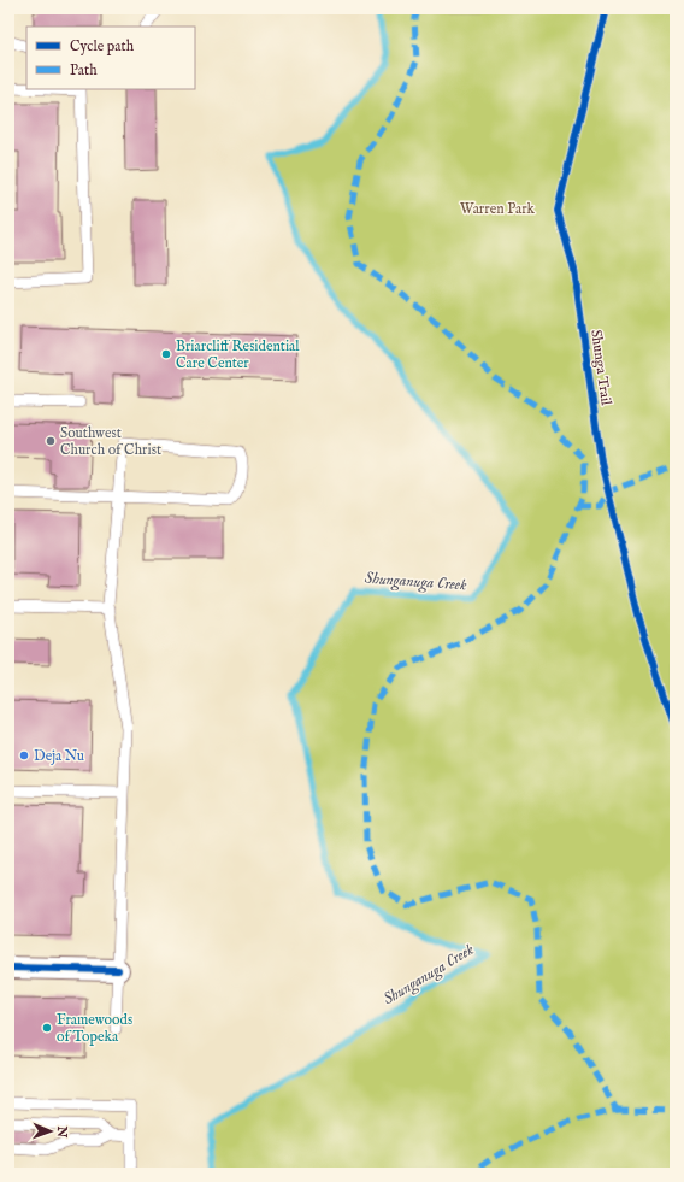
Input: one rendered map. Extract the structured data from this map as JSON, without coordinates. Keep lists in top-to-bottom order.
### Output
{
  "streets": {
    "cycle path": ["Shunga Trail"]
  },
  "water": ["Shunganuga Creek"],
  "parks": ["Warren Park"],
  "places": [
    "Briarcliff Residential Care Center",
    "Southwest Church of Christ",
    "Deja Nu",
    "Framewoods of Topeka"
  ],
  "legend": ["Cycle path", "Path"],
  "north": "right"
}
